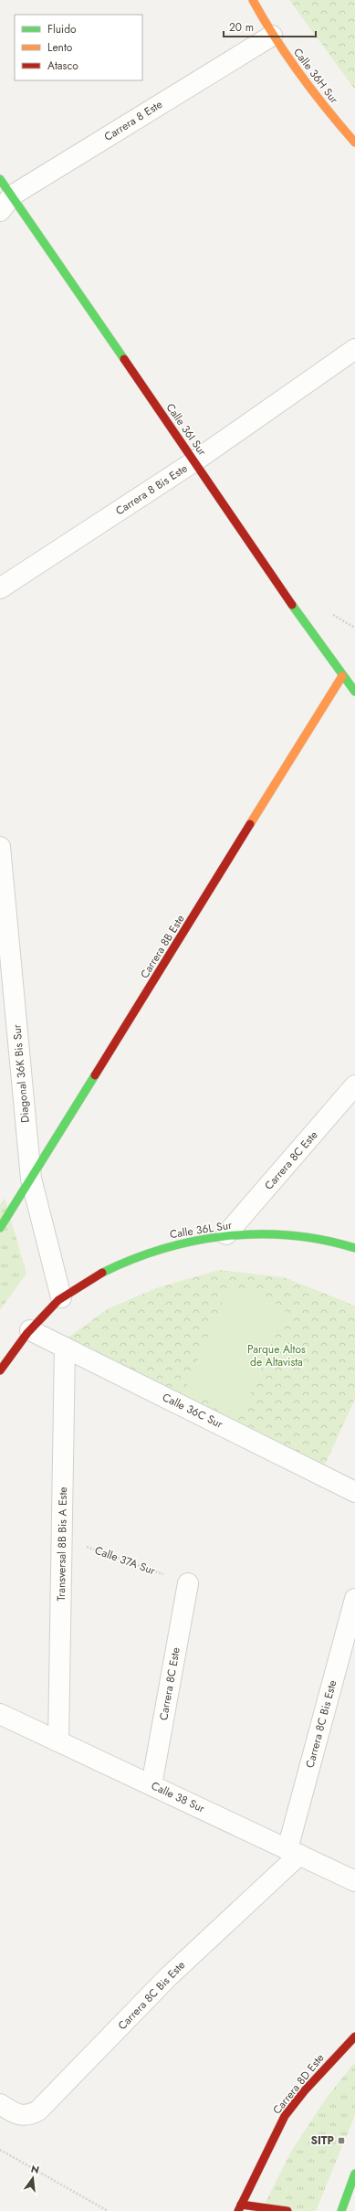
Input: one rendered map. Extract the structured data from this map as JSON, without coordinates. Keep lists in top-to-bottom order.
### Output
{
  "streets": {
    "street": [
      "Calle 36H Sur",
      "Carrera 8 Este",
      "Calle 36I Sur",
      "Carrera 8 Bis Este",
      "Carrera 8B Este",
      "Diagonal 36K Bis Sur",
      "Carrera 8C Este",
      "Calle 36L Sur",
      "Calle 36C Sur",
      "Transversal 8B Bis A Este",
      "Carrera 8C Bis Este",
      "Calle 38 Sur",
      "Carrera 8D Este"
    ],
    "path": ["Calle 37A Sur"]
  },
  "crossings": [
    ["Calle 36H Sur", "Carrera 8 Este"],
    ["Carrera 8 Este", "Calle 36I Sur"],
    ["Calle 36I Sur", "Carrera 8 Bis Este"],
    ["Calle 36I Sur", "Carrera 8B Este"],
    ["Carrera 8B Este", "Diagonal 36K Bis Sur"],
    ["Diagonal 36K Bis Sur", "Calle 36L Sur"],
    ["Carrera 8C Este", "Calle 36L Sur"],
    ["Carrera 8C Este", "Calle 37A Sur"],
    ["Carrera 8C Este", "Calle 38 Sur"],
    ["Calle 36L Sur", "Calle 36C Sur"],
    ["Calle 36C Sur", "Transversal 8B Bis A Este"],
    ["Transversal 8B Bis A Este", "Calle 37A Sur"],
    ["Transversal 8B Bis A Este", "Calle 38 Sur"],
    ["Carrera 8C Bis Este", "Calle 38 Sur"]
  ],
  "parks": ["Parque Altos de Altavista"],
  "places": {
    "transit": ["SITP"]
  },
  "legend": ["Fluido", "Lento", "Atasco"],
  "scale_bar": "20 m",
  "north": "top"
}
